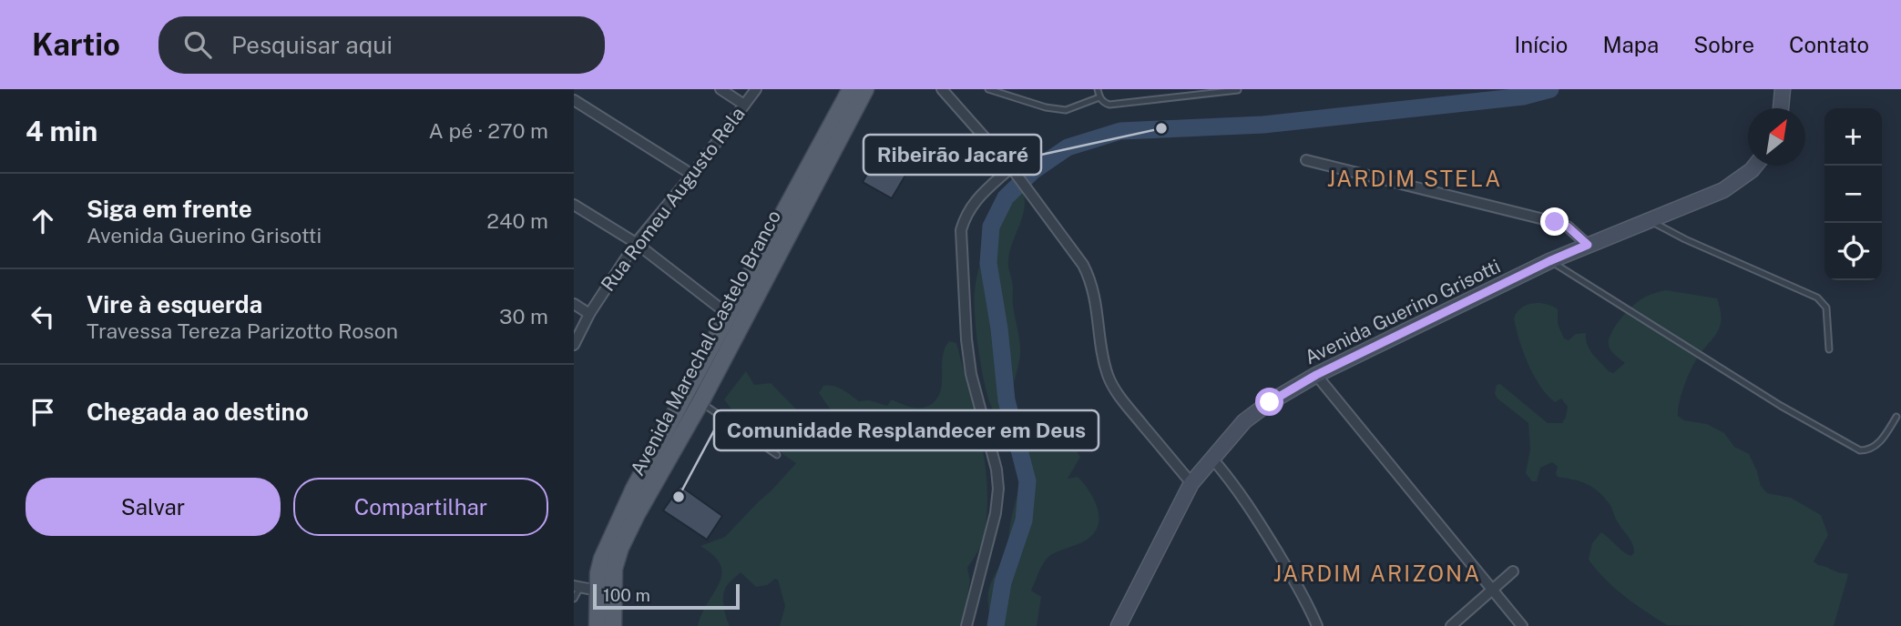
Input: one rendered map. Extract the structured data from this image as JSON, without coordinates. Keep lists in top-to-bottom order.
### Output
{
  "streets": {
    "main road": ["Avenida Guerino Grisotti", "Avenida Marechal Castelo Branco"],
    "street": ["Rua Romeu Augusto Rela"]
  },
  "districts": ["JARDIM STELA", "JARDIM ARIZONA"],
  "places": ["Ribeirão Jacaré", "Comunidade Resplandecer em Deus"],
  "scale_bar": "100 m",
  "north": "top right",
  "page": {
    "header": "Kartio",
    "search": "Pesquisar aqui",
    "nav": [
      "Início",
      "Mapa",
      "Sobre",
      "Contato"
    ],
    "heading": ["4 min", "A pé · 270 m"],
    "map_buttons": ["+", "−"],
    "list": [
      ["Siga em frente", "Avenida Guerino Grisotti", "240 m"],
      ["Vire à esquerda", "Travessa Tereza Parizotto Roson", "30 m"],
      "Chegada ao destino"
    ],
    "buttons": ["Salvar", "Compartilhar"],
    "scale": "100 m"
  }
}
